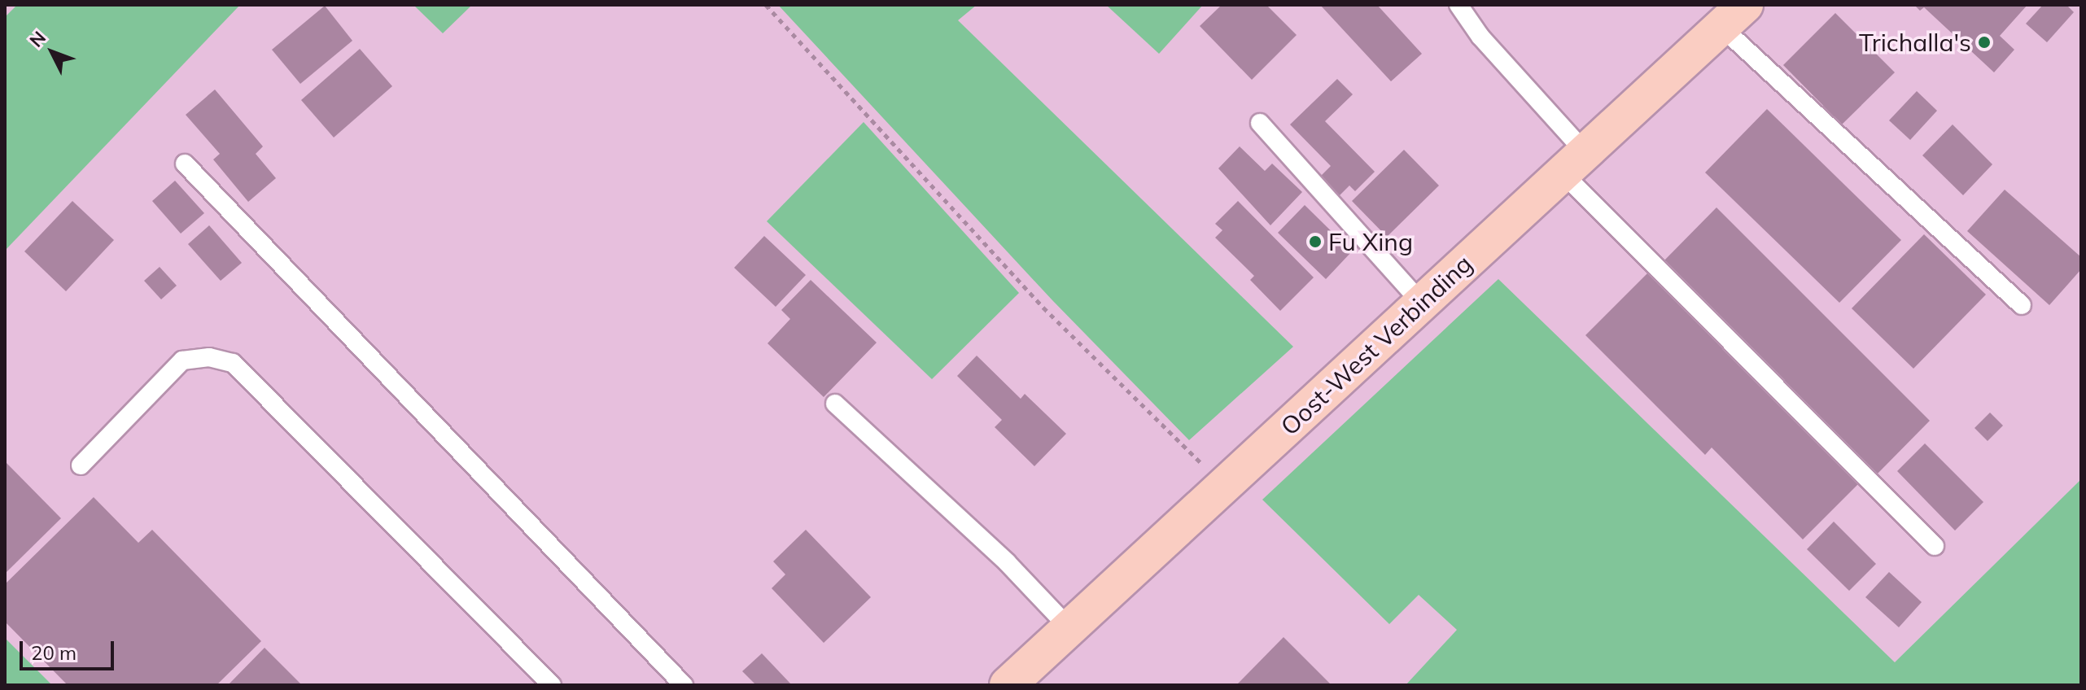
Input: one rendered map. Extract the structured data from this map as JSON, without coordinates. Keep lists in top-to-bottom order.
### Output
{
  "streets": {
    "main road": ["Oost-West Verbinding"]
  },
  "places": ["Trichalla's", "Fu Xing"],
  "scale_bar": "20 m",
  "north": "top left"
}
